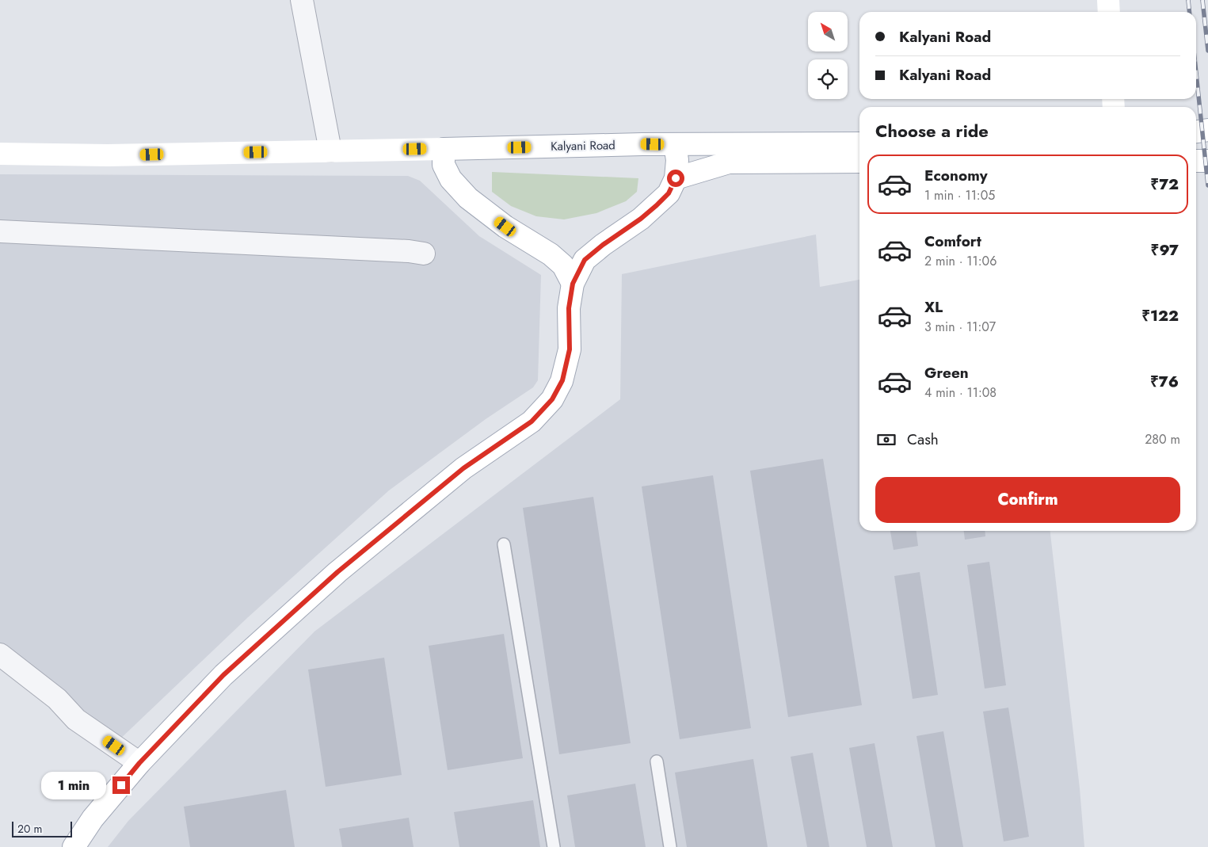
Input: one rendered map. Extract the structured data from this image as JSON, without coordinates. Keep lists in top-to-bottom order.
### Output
{
  "streets": {
    "main road": ["Kalyani Road"]
  },
  "scale_bar": "20 m",
  "north": "top left",
  "page": {
    "banner": ["Kalyani Road", "Kalyani Road"],
    "heading": "Choose a ride",
    "list": [
      {
        "name": "Economy",
        "note": "1 min · 11:05",
        "value": "₹72"
      },
      {
        "name": "Comfort",
        "note": "2 min · 11:06",
        "value": "₹97"
      },
      {
        "name": "XL",
        "note": "3 min · 11:07",
        "value": "₹122"
      },
      {
        "name": "Green",
        "note": "4 min · 11:08",
        "value": "₹76"
      }
    ],
    "pay": ["Cash", "280 m"],
    "buttons": "Confirm",
    "bubble": "1 min",
    "scale": "20 m"
  }
}
